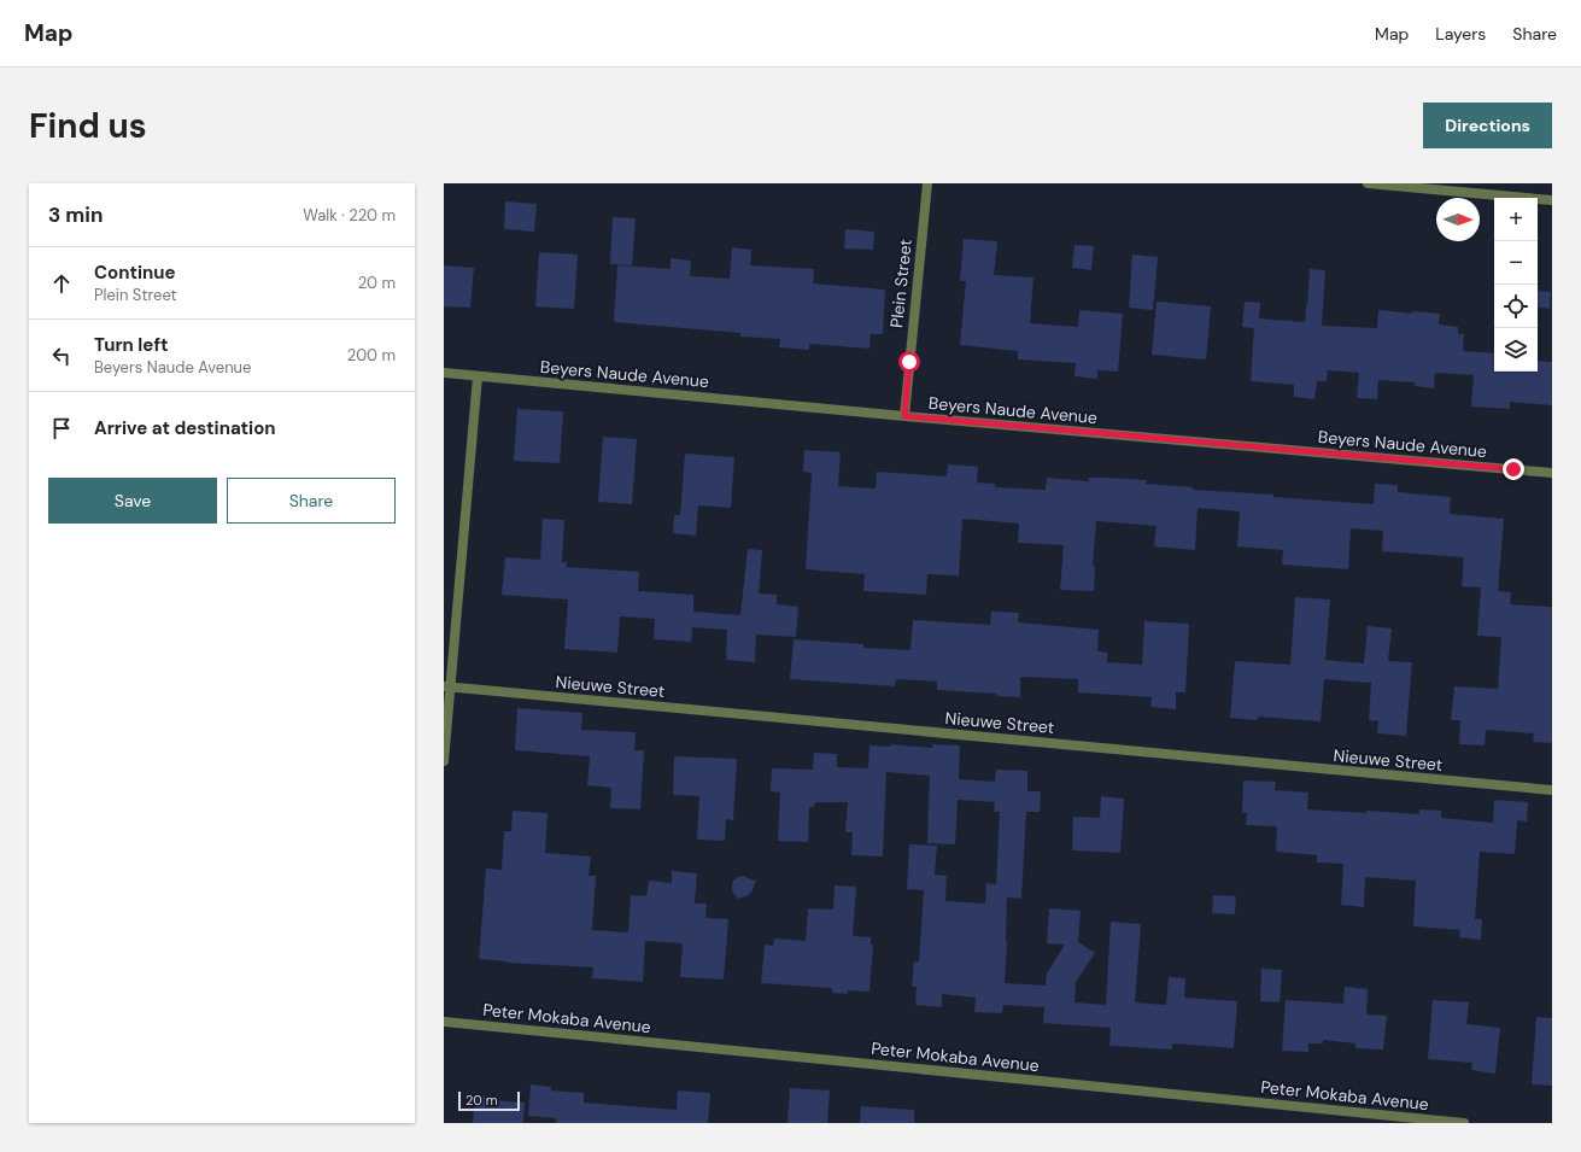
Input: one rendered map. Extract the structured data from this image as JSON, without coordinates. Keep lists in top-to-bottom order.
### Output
{
  "streets": {
    "street": [
      "Plein Street",
      "Beyers Naude Avenue",
      "Nieuwe Street",
      "Peter Mokaba Avenue"
    ]
  },
  "crossings": [
    ["Plein Street", "Beyers Naude Avenue"]
  ],
  "scale_bar": "20 m",
  "north": "right",
  "page": {
    "header": "Map",
    "nav": ["Map", "Layers", "Share"],
    "buttons": [
      "Directions",
      ["Save", "Share"]
    ],
    "title": "Find us",
    "heading": ["3 min", "Walk · 220 m"],
    "map_buttons": ["+", "−"],
    "list": [
      ["Continue", "Plein Street", "20 m"],
      ["Turn left", "Beyers Naude Avenue", "200 m"],
      "Arrive at destination"
    ],
    "scale": "20 m"
  }
}
